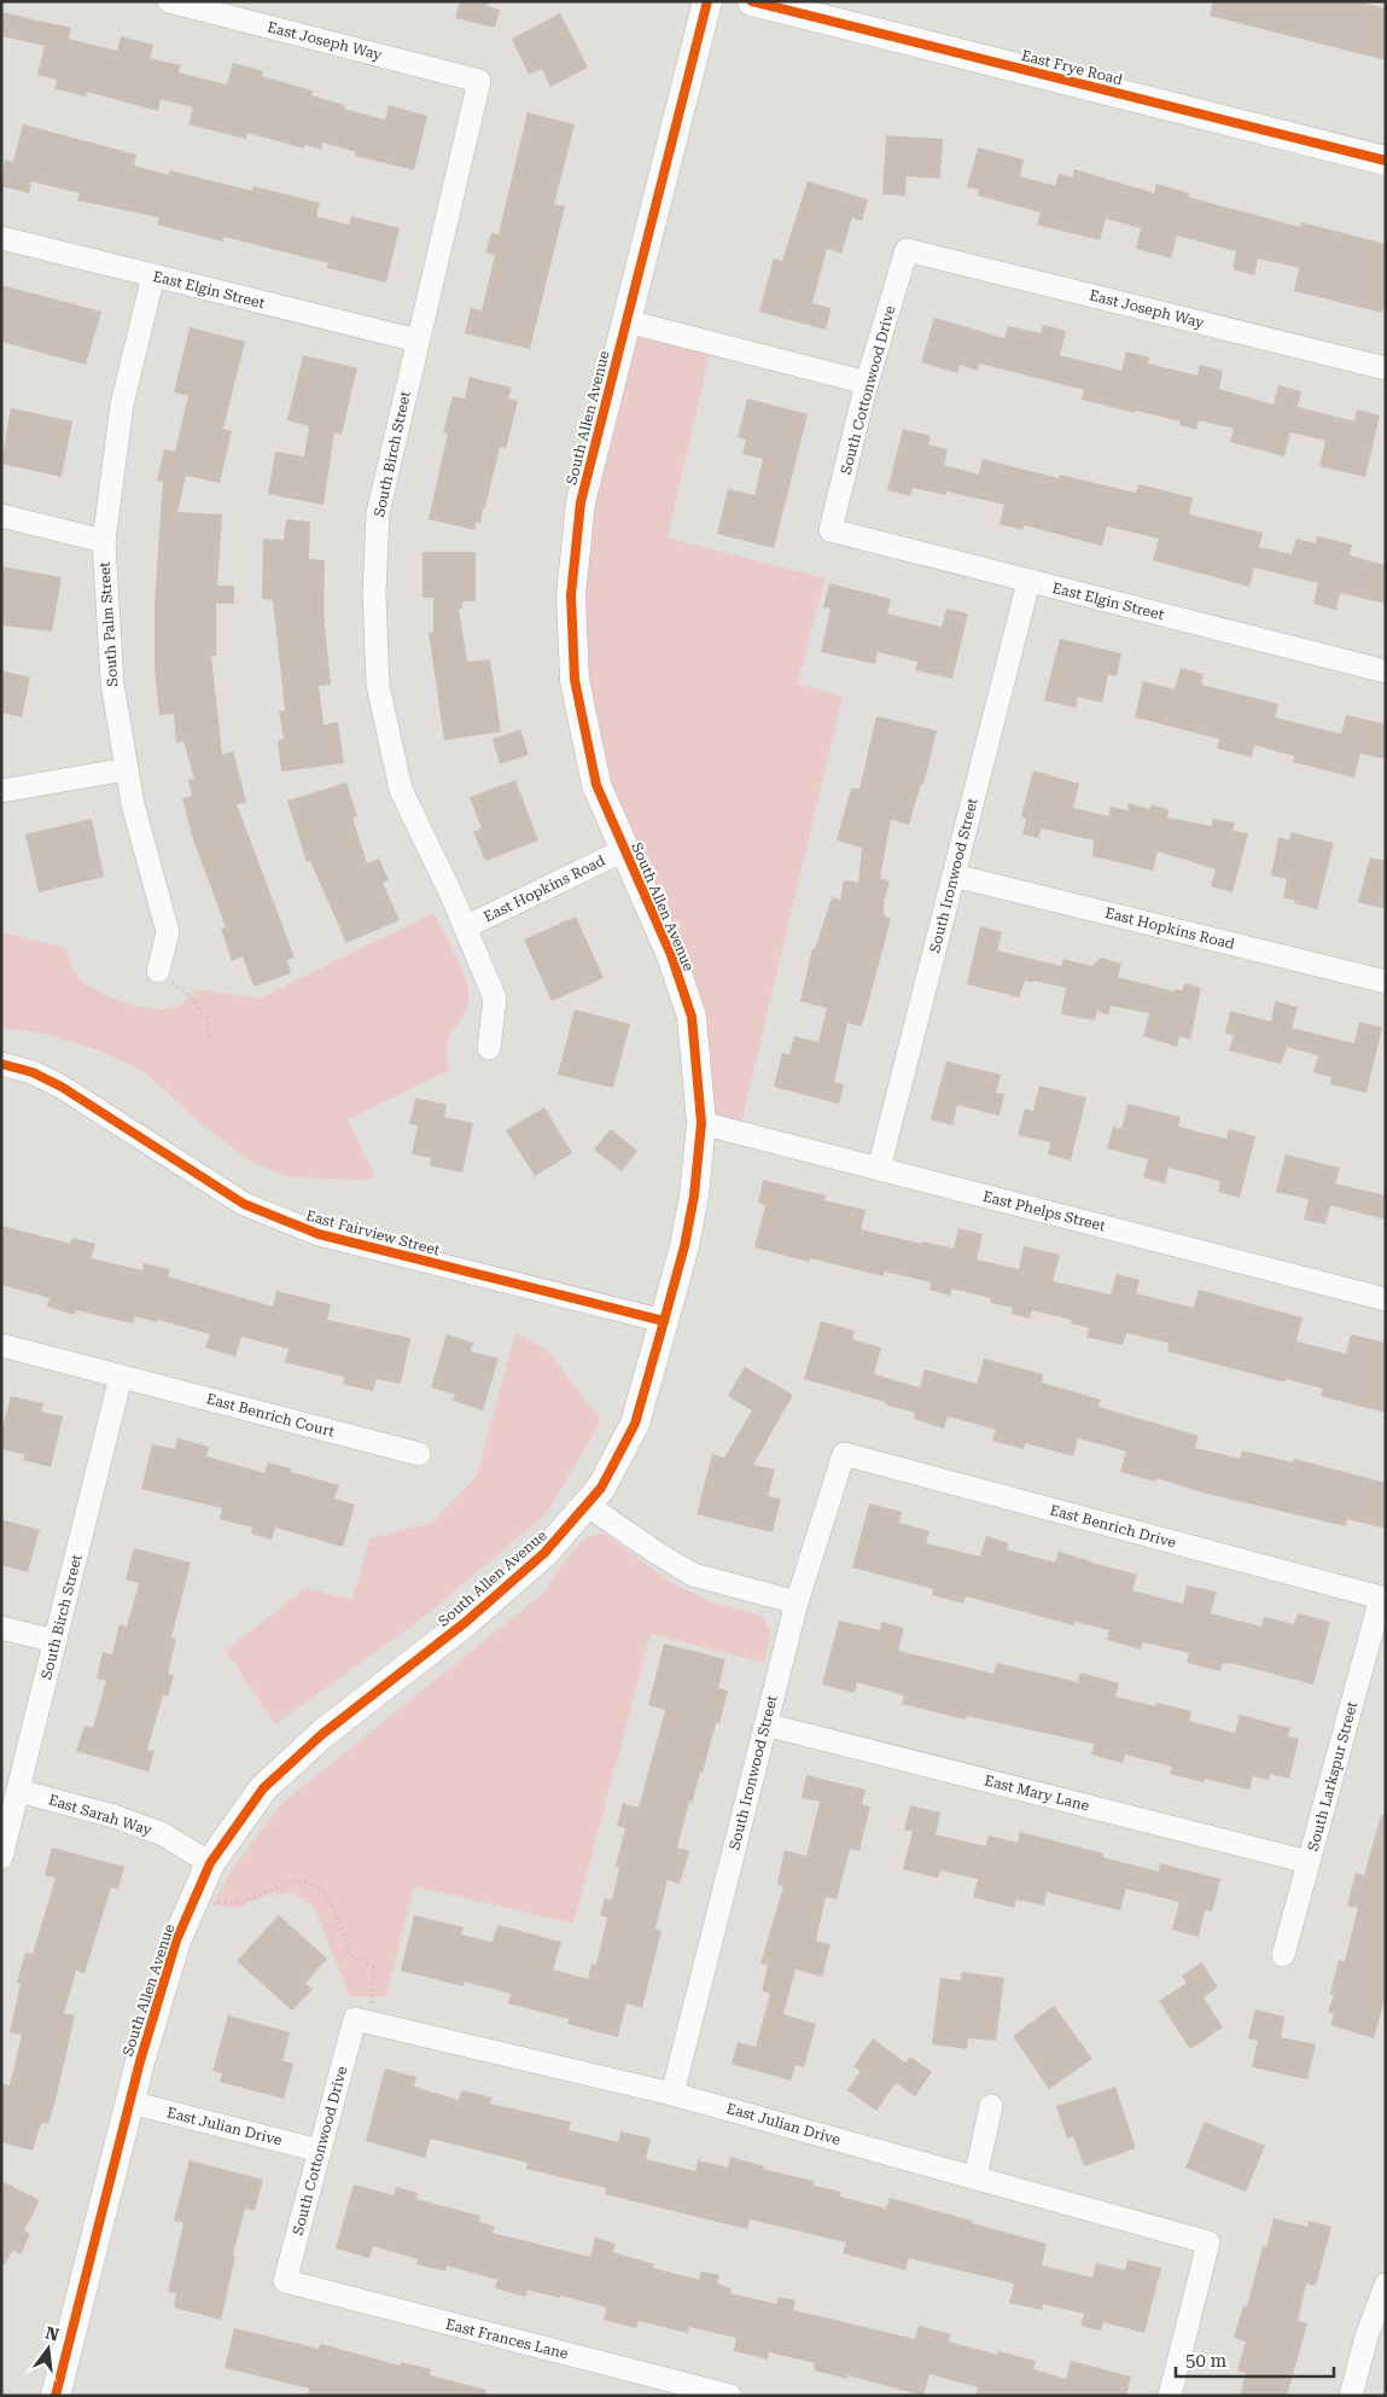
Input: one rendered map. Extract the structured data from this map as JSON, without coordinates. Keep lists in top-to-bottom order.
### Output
{
  "streets": {
    "street": [
      "East Joseph Way",
      "East Frye Road",
      "East Elgin Street",
      "South Cottonwood Drive",
      "South Allen Avenue",
      "South Birch Street",
      "South Palm Street",
      "South Ironwood Street",
      "East Hopkins Road",
      "East Phelps Street",
      "East Fairview Street",
      "East Benrich Court",
      "East Benrich Drive",
      "South Larkspur Street",
      "East Mary Lane",
      "East Sarah Way",
      "East Julian Drive",
      "East Frances Lane"
    ]
  },
  "crossings": [
    ["East Joseph Way", "South Cottonwood Drive"],
    ["East Joseph Way", "South Birch Street"],
    ["East Elgin Street", "South Cottonwood Drive"],
    ["East Elgin Street", "South Birch Street"],
    ["East Elgin Street", "South Palm Street"],
    ["East Elgin Street", "South Ironwood Street"],
    ["South Cottonwood Drive", "East Julian Drive"],
    ["South Cottonwood Drive", "East Frances Lane"],
    ["South Allen Avenue", "East Hopkins Road"],
    ["South Allen Avenue", "East Phelps Street"],
    ["South Allen Avenue", "East Fairview Street"],
    ["South Allen Avenue", "East Sarah Way"],
    ["South Allen Avenue", "East Julian Drive"],
    ["South Birch Street", "East Hopkins Road"],
    ["South Birch Street", "East Benrich Court"],
    ["South Birch Street", "East Sarah Way"],
    ["South Ironwood Street", "East Hopkins Road"],
    ["South Ironwood Street", "East Phelps Street"],
    ["South Ironwood Street", "East Benrich Drive"],
    ["South Ironwood Street", "East Mary Lane"],
    ["South Ironwood Street", "East Julian Drive"],
    ["East Benrich Drive", "South Larkspur Street"],
    ["South Larkspur Street", "East Mary Lane"]
  ],
  "scale_bar": "50 m",
  "north": "top"
}
